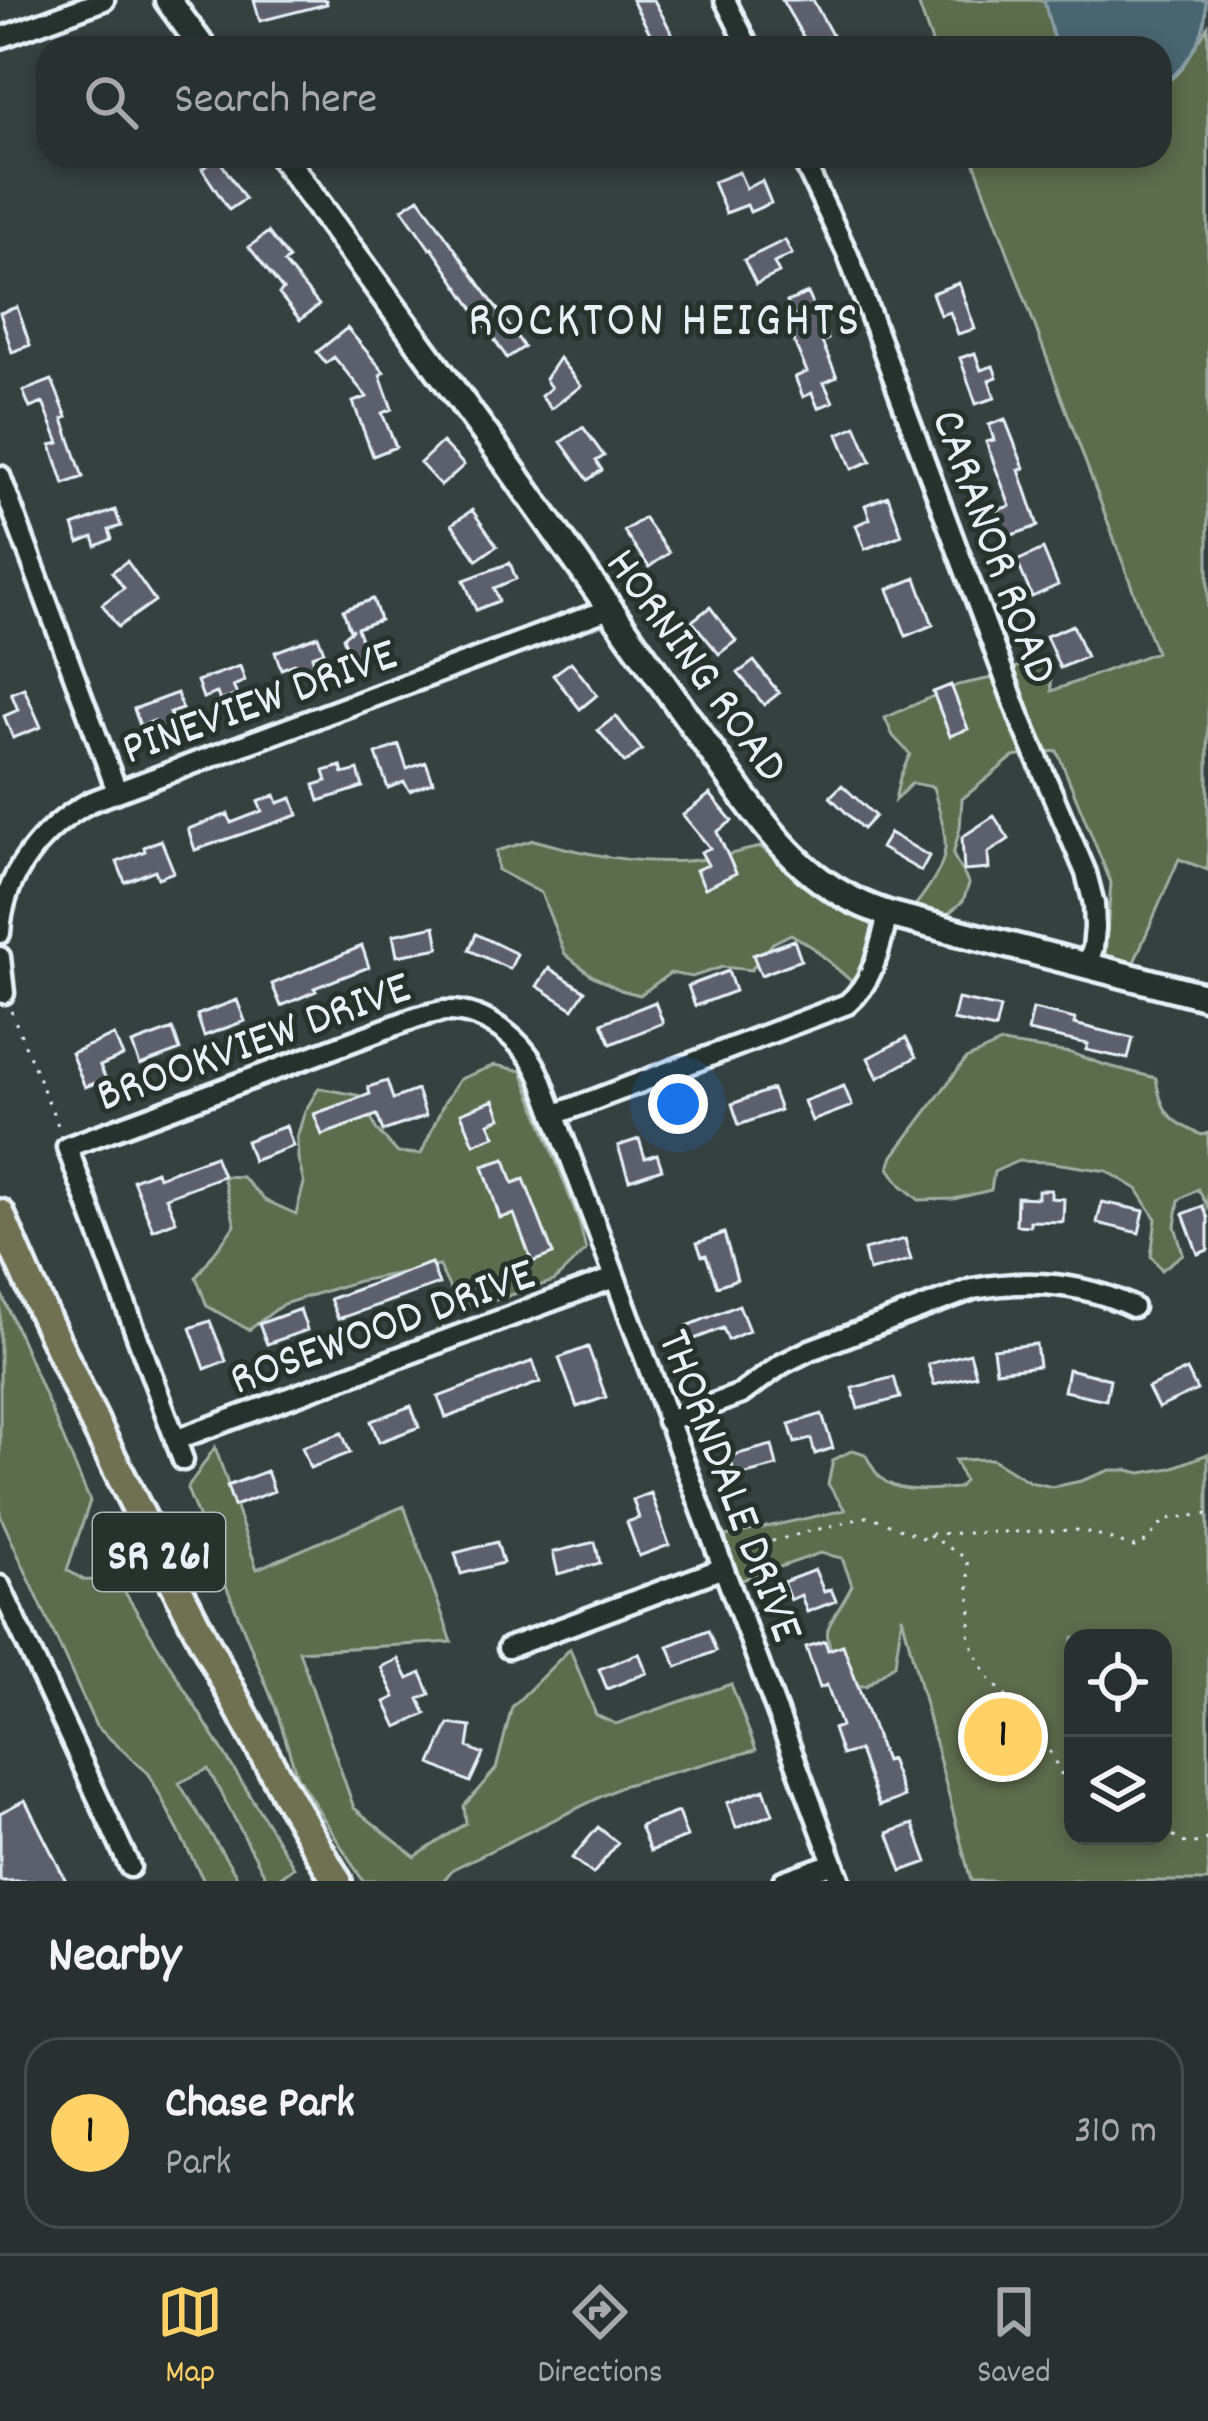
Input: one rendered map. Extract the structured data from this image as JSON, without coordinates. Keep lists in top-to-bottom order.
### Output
{
  "streets": {
    "main road": ["SR 261"],
    "street": [
      "CARANOR ROAD",
      "HORNING ROAD",
      "PINEVIEW DRIVE",
      "BROOKVIEW DRIVE",
      "ROSEWOOD DRIVE",
      "THORNDALE DRIVE"
    ]
  },
  "crossings": [
    ["CARANOR ROAD", "HORNING ROAD"],
    ["HORNING ROAD", "PINEVIEW DRIVE"],
    ["BROOKVIEW DRIVE", "THORNDALE DRIVE"],
    ["ROSEWOOD DRIVE", "THORNDALE DRIVE"]
  ],
  "districts": ["ROCKTON HEIGHTS"],
  "page": {
    "search": "Search here",
    "pins": "1",
    "heading": "Nearby",
    "list": [
      {
        "mark": "1",
        "name": "Chase Park",
        "note": "Park",
        "value": "310 m"
      }
    ],
    "nav": ["Map", "Directions", "Saved"]
  }
}
